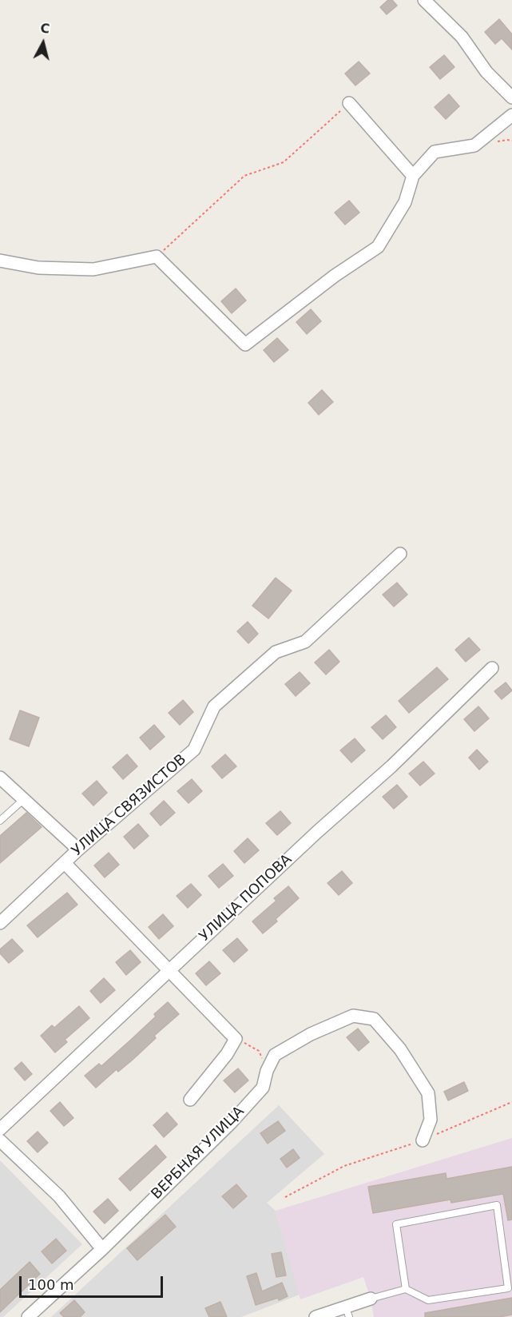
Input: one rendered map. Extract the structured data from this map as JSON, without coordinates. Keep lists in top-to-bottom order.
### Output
{
  "streets": {
    "street": ["УЛИЦА СВЯЗИСТОВ", "УЛИЦА ПОПОВА", "ВЕРБНАЯ УЛИЦА"]
  },
  "scale_bar": "100 m",
  "north": "top"
}
